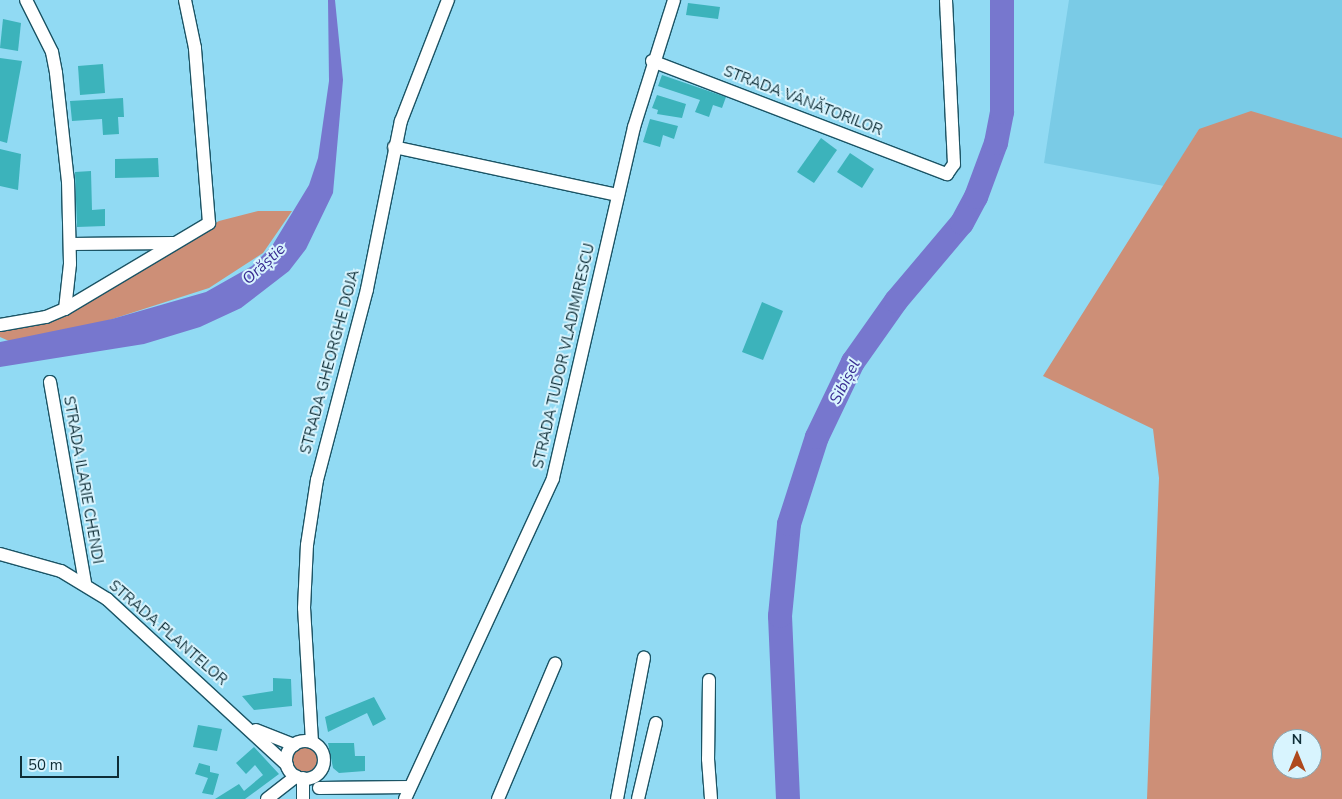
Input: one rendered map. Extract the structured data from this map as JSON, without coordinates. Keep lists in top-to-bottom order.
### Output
{
  "streets": {
    "street": [
      "STRADA VÂNĂTORILOR",
      "STRADA TUDOR VLADIMIRESCU",
      "STRADA GHEORGHE DOJA",
      "STRADA ILARIE CHENDI",
      "STRADA PLANTELOR"
    ]
  },
  "crossings": [
    ["STRADA VÂNĂTORILOR", "STRADA TUDOR VLADIMIRESCU"],
    ["STRADA TUDOR VLADIMIRESCU", "STRADA GHEORGHE DOJA"],
    ["STRADA TUDOR VLADIMIRESCU", "STRADA PLANTELOR"],
    ["STRADA GHEORGHE DOJA", "STRADA PLANTELOR"],
    ["STRADA ILARIE CHENDI", "STRADA PLANTELOR"]
  ],
  "water": ["Orăștie", "Sibișel"],
  "scale_bar": "50 m",
  "north": "top"
}
